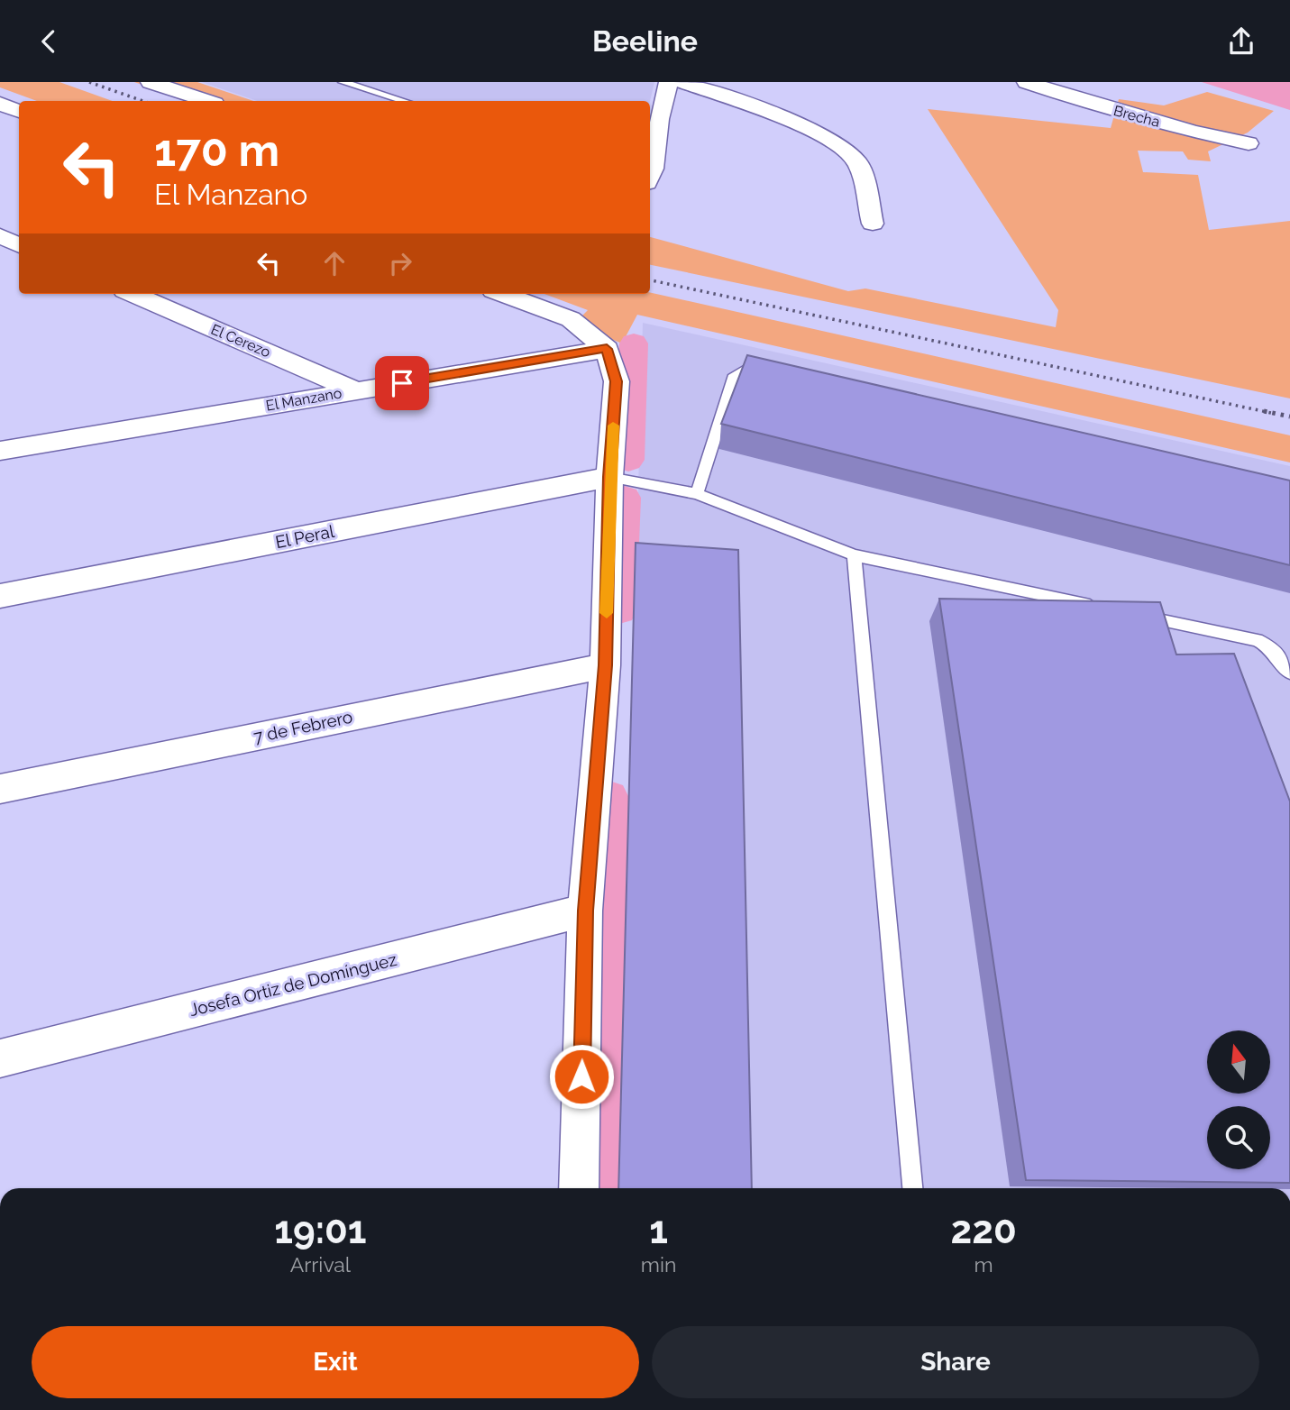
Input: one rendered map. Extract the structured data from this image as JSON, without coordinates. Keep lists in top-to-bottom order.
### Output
{
  "streets": {
    "street": [
      "Brecha",
      "El Cerezo",
      "El Manzano",
      "El Peral",
      "7 de Febrero",
      "Josefa Ortiz de Domínguez"
    ]
  },
  "crossings": [
    ["El Cerezo", "El Manzano"]
  ],
  "north": "top",
  "page": {
    "header": "Beeline",
    "turn": ["170 m", "El Manzano"],
    "eta": [
      "19:01",
      "Arrival",
      "1",
      "min",
      "220",
      "m"
    ],
    "buttons": ["Exit", "Share"]
  }
}
